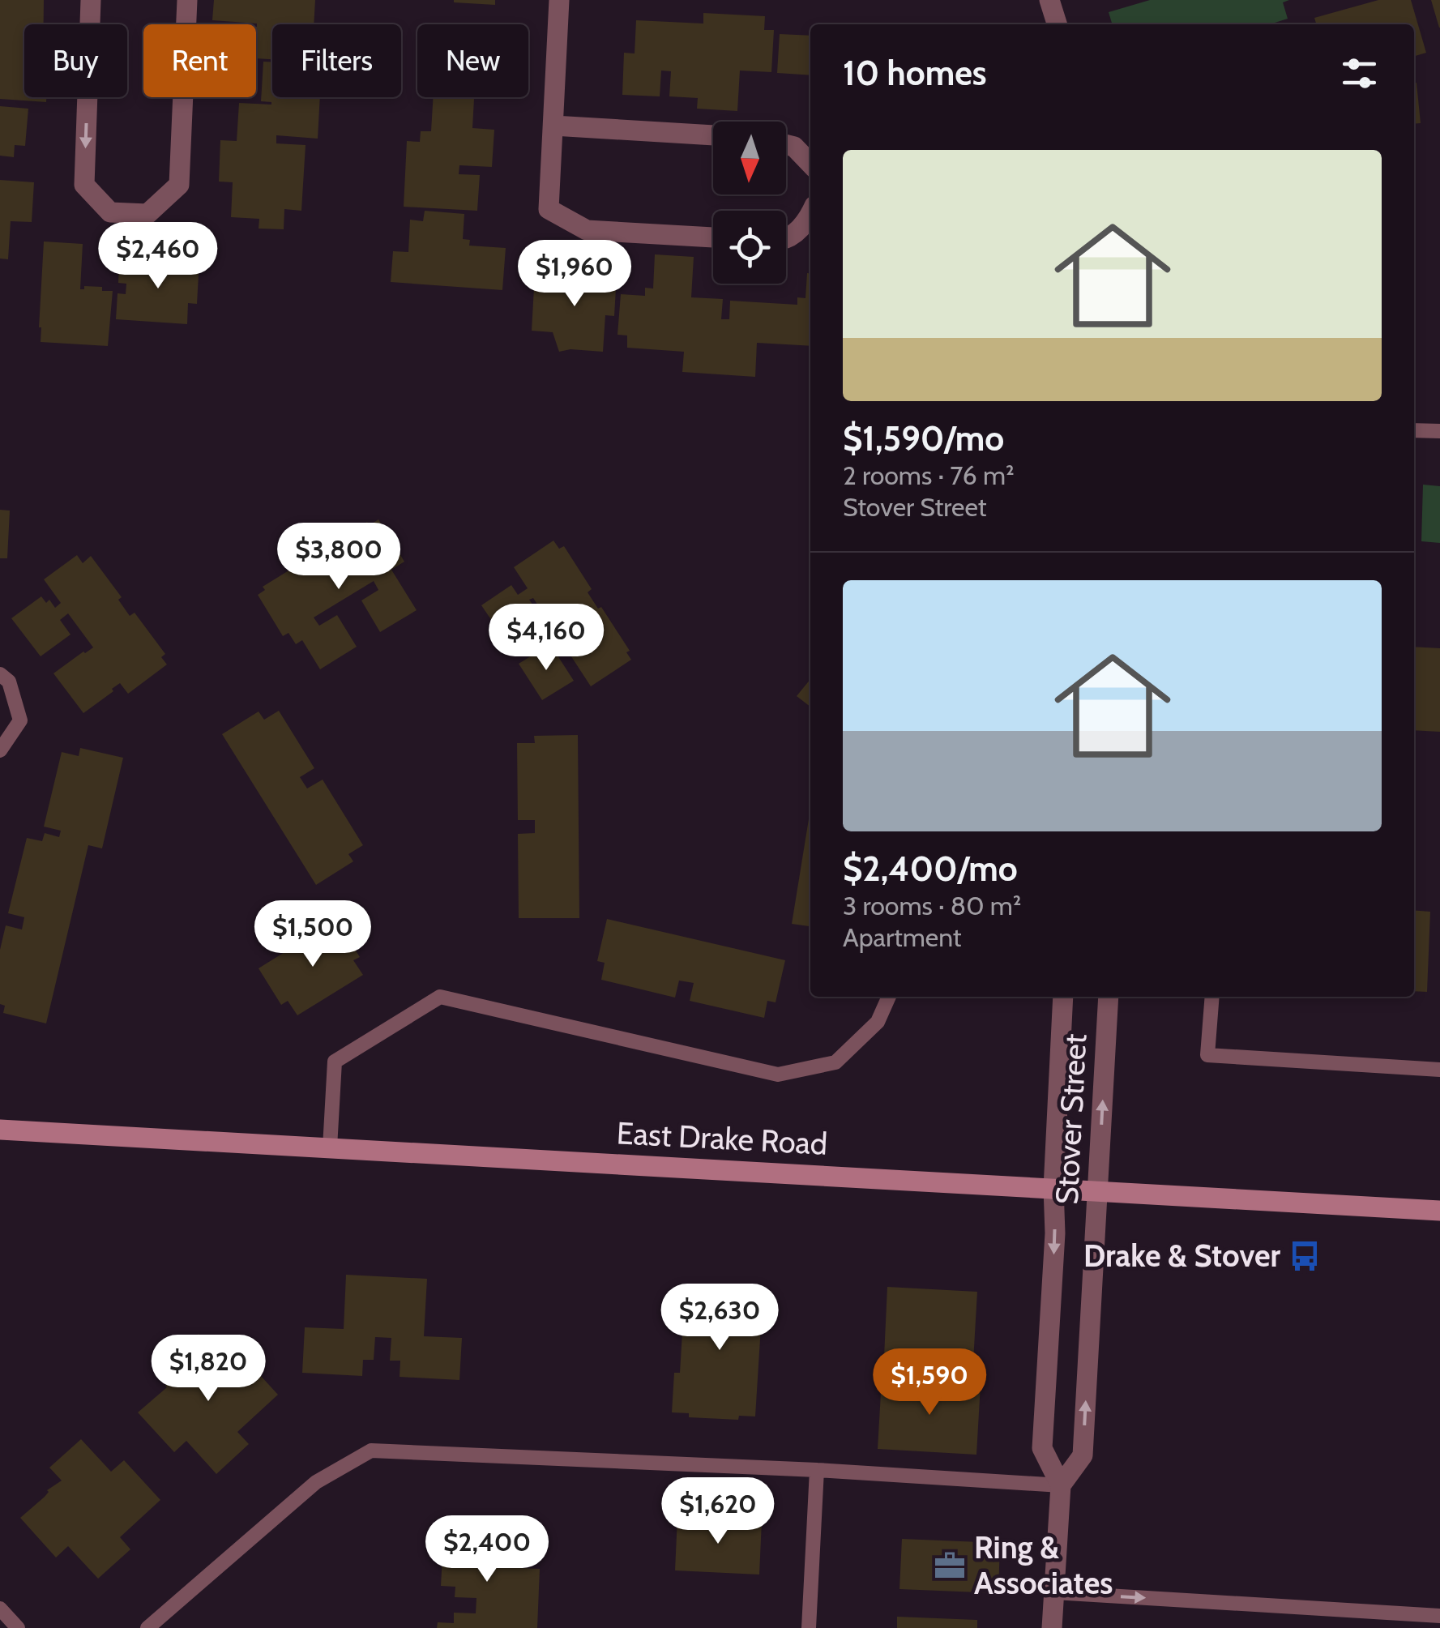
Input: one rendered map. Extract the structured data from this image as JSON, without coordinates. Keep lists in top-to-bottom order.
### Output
{
  "streets": {
    "main road": ["East Drake Road"],
    "street": ["Stover Street"]
  },
  "crossings": [
    ["Stover Street", "East Drake Road"]
  ],
  "places": {
    "bus stop": ["Drake & Stover"],
    "office": ["Ring & Associates"]
  },
  "north": "bottom",
  "page": {
    "chip": [
      "Buy",
      "Rent",
      "Filters",
      "New"
    ],
    "heading": "10 homes",
    "list": [
      {
        "name": "$1,590/mo",
        "note": "2 rooms · 76 m² · Stover Street"
      },
      {
        "name": "$2,400/mo",
        "note": "3 rooms · 80 m² · Apartment"
      }
    ],
    "price": [
      "$2,460",
      "$1,960",
      "$3,800",
      "$4,160",
      "$1,500",
      "$2,630",
      "$1,820",
      "$1,590",
      "$1,620",
      "$2,400"
    ]
  }
}
